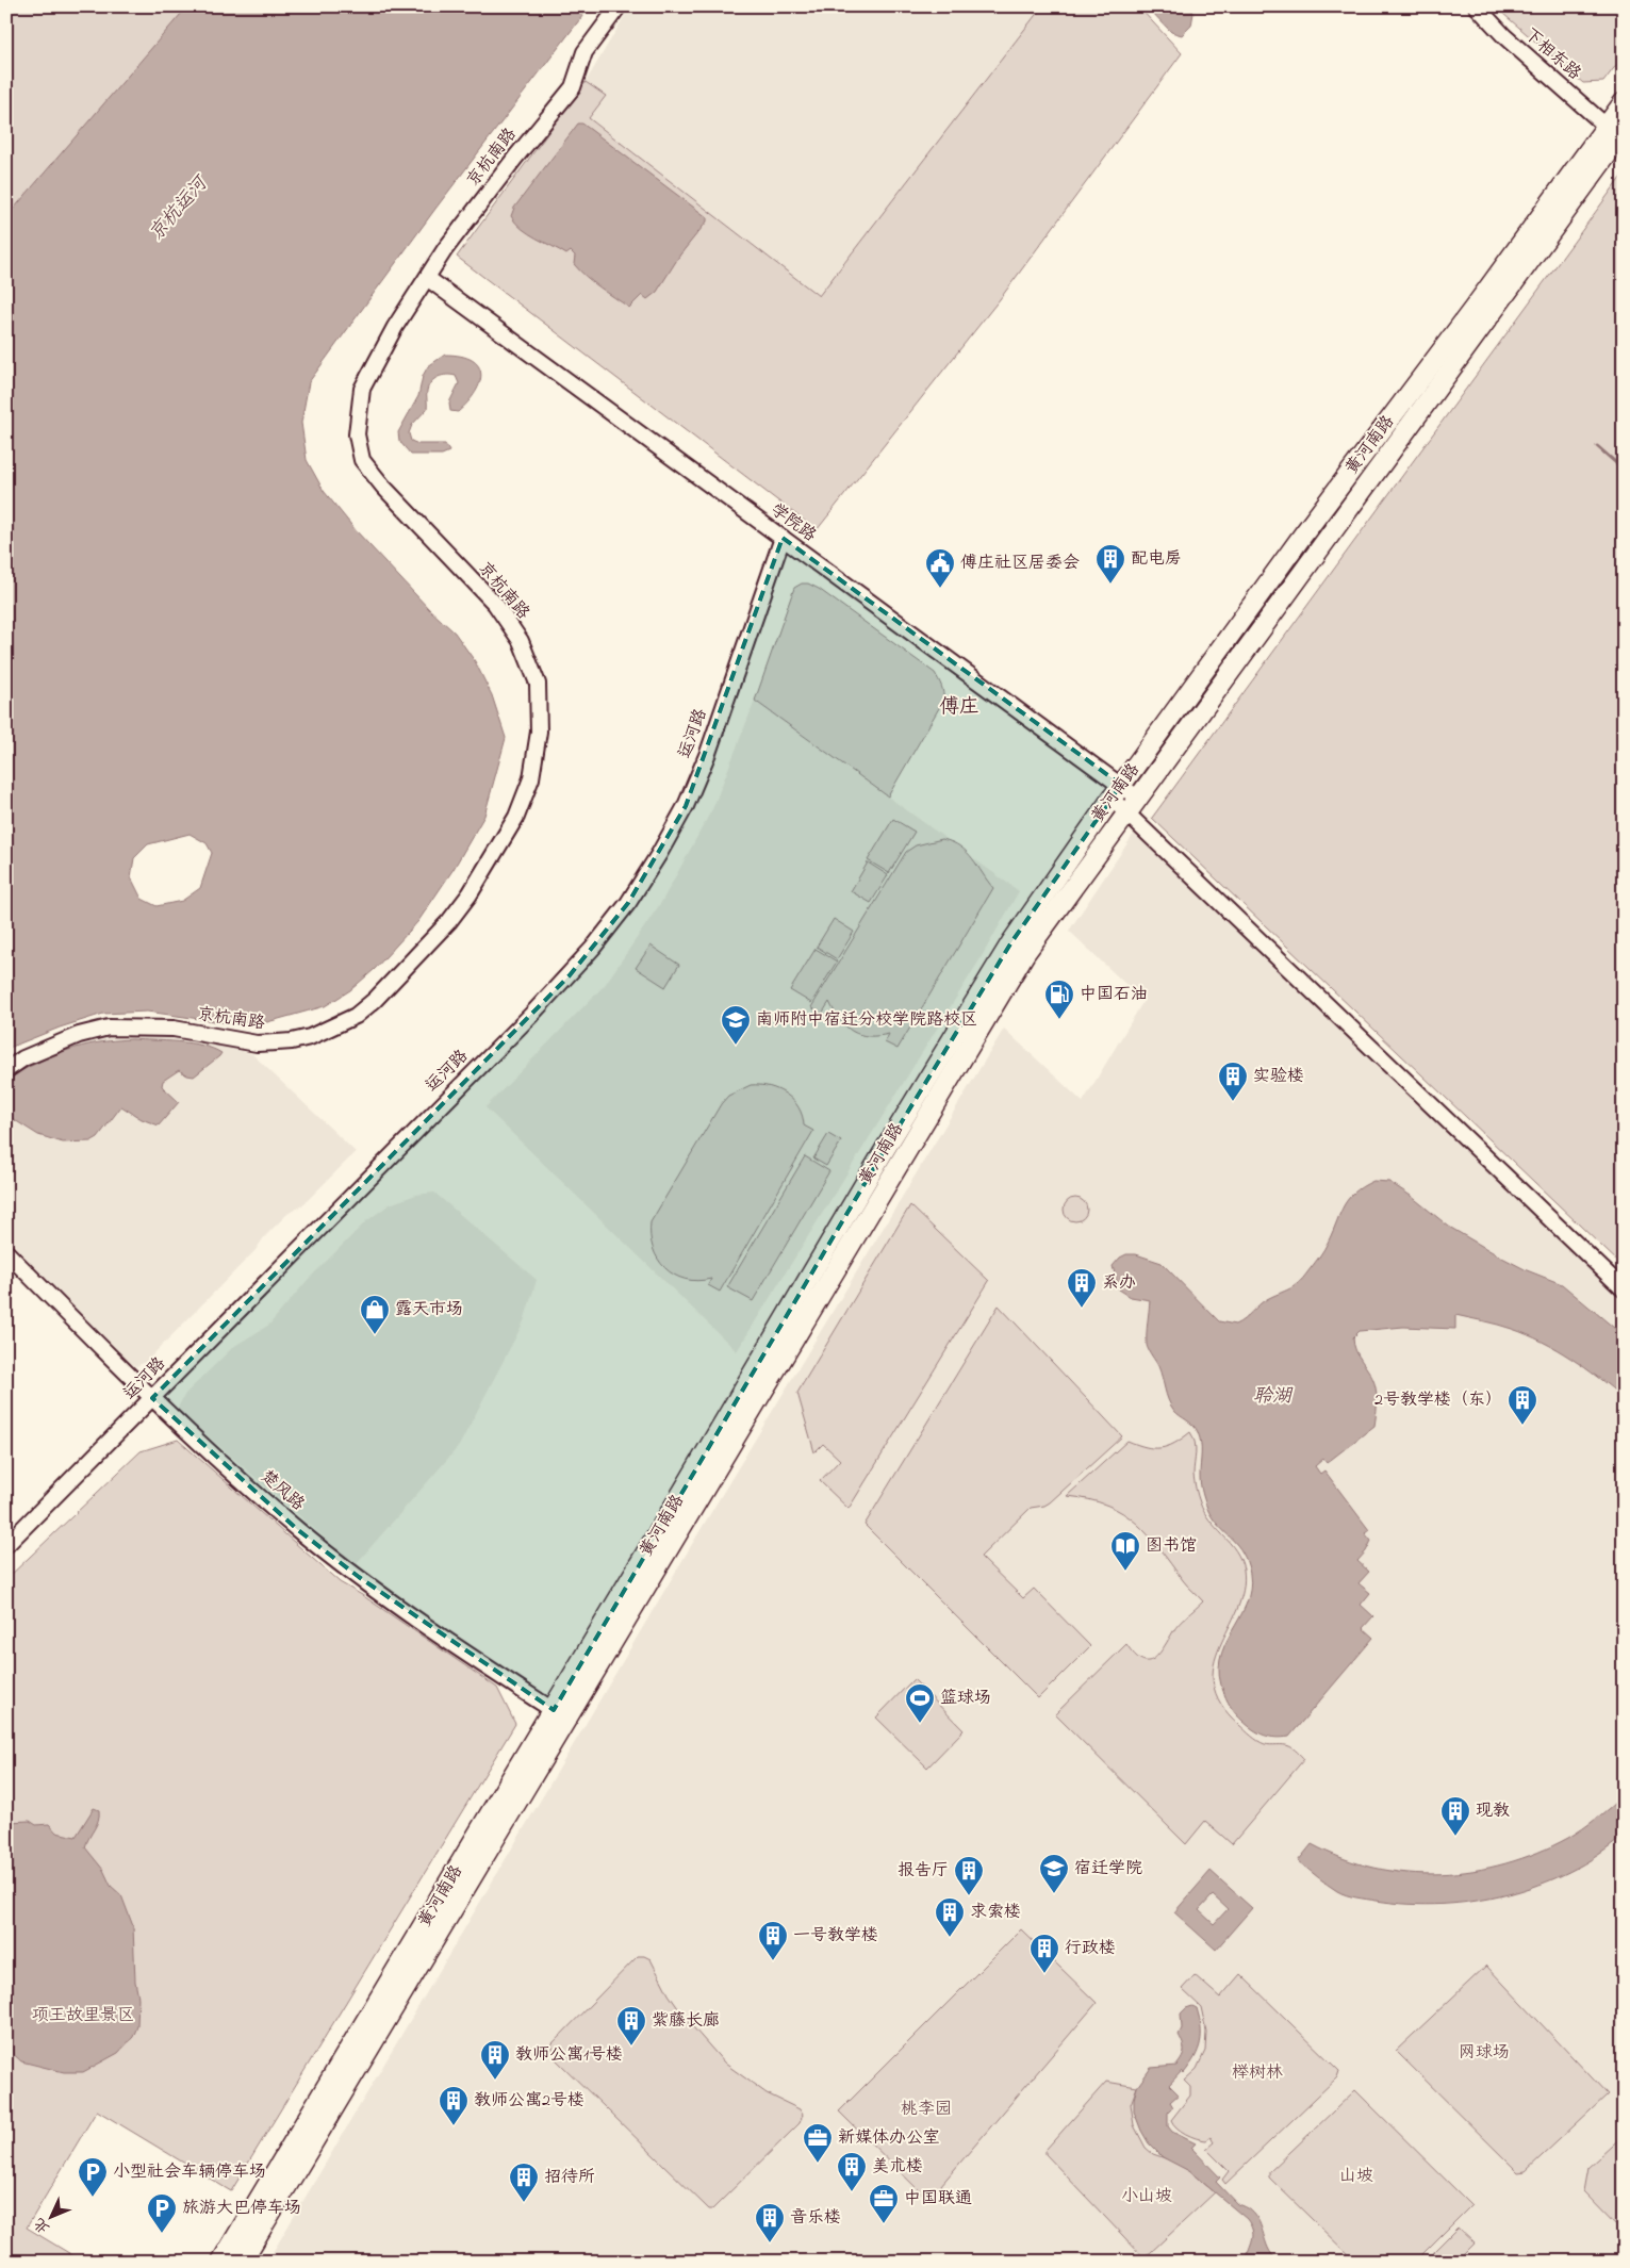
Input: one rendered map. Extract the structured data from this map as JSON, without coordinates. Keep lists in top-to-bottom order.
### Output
{
  "streets": {
    "main road": ["黄河南路"],
    "street": [
      "下相东路",
      "京杭南路",
      "学院路",
      "运河路",
      "楚风路"
    ]
  },
  "crossings": [
    ["下相东路", "黄河南路"],
    ["京杭南路", "学院路"],
    ["黄河南路", "学院路"],
    ["黄河南路", "楚风路"],
    ["学院路", "运河路"],
    ["运河路", "楚风路"]
  ],
  "districts": ["傅庄"],
  "water": ["京杭运河", "聆湖"],
  "parks": [
    "项王故里景区",
    "网球场",
    "榉树林",
    "桃李园",
    "山坡",
    "小山坡"
  ],
  "places": {
    "building": [
      "配电房",
      "实验楼",
      "系办",
      "2号教学楼（东）",
      "现教",
      "报告厅",
      "求索楼",
      "一号教学楼",
      "行政楼",
      "紫藤长廊",
      "教师公寓1号楼",
      "教师公寓2号楼",
      "美术楼",
      "招待所",
      "音乐楼"
    ],
    "public building": ["傅庄社区居委会"],
    "fuel station": ["中国石油"],
    "school or university": ["南师附中宿迁分校学院路校区", "宿迁学院"],
    "shop": ["露天市场"],
    "library": ["图书馆"],
    "sports": ["篮球场"],
    "office": ["新媒体办公室", "中国联通"],
    "parking": ["小型社会车辆停车场", "旅游大巴停车场"]
  },
  "north": "bottom left"
}
